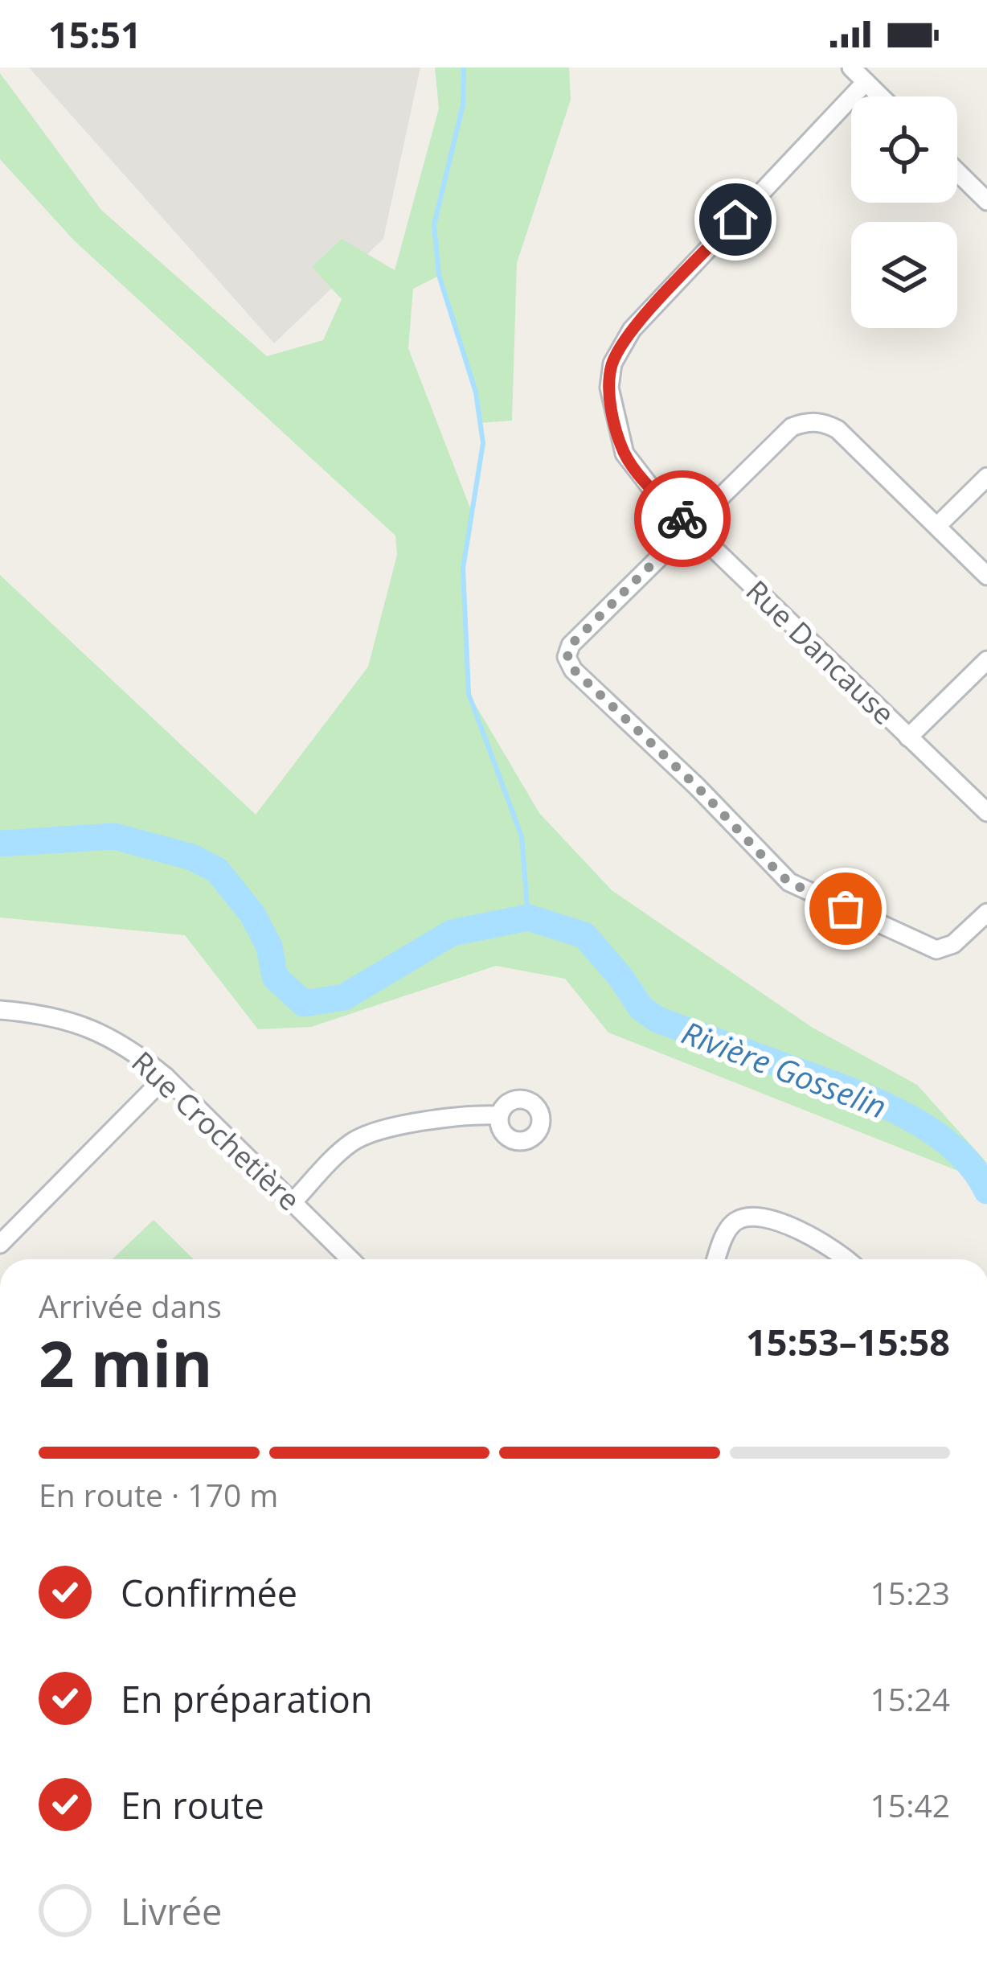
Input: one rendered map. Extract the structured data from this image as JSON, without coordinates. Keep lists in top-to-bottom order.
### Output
{
  "streets": {
    "street": ["Rue Dancause", "Rue Crochetière"]
  },
  "water": ["Rivière Gosselin"],
  "page": {
    "status": "15:51",
    "heading": ["2 min", "Arrivée dans", "15:53–15:58"],
    "bar": "En route · 170 m",
    "list": [
      ["Confirmée", "15:23"],
      ["En préparation", "15:24"],
      ["En route", "15:42"],
      "Livrée"
    ]
  }
}
